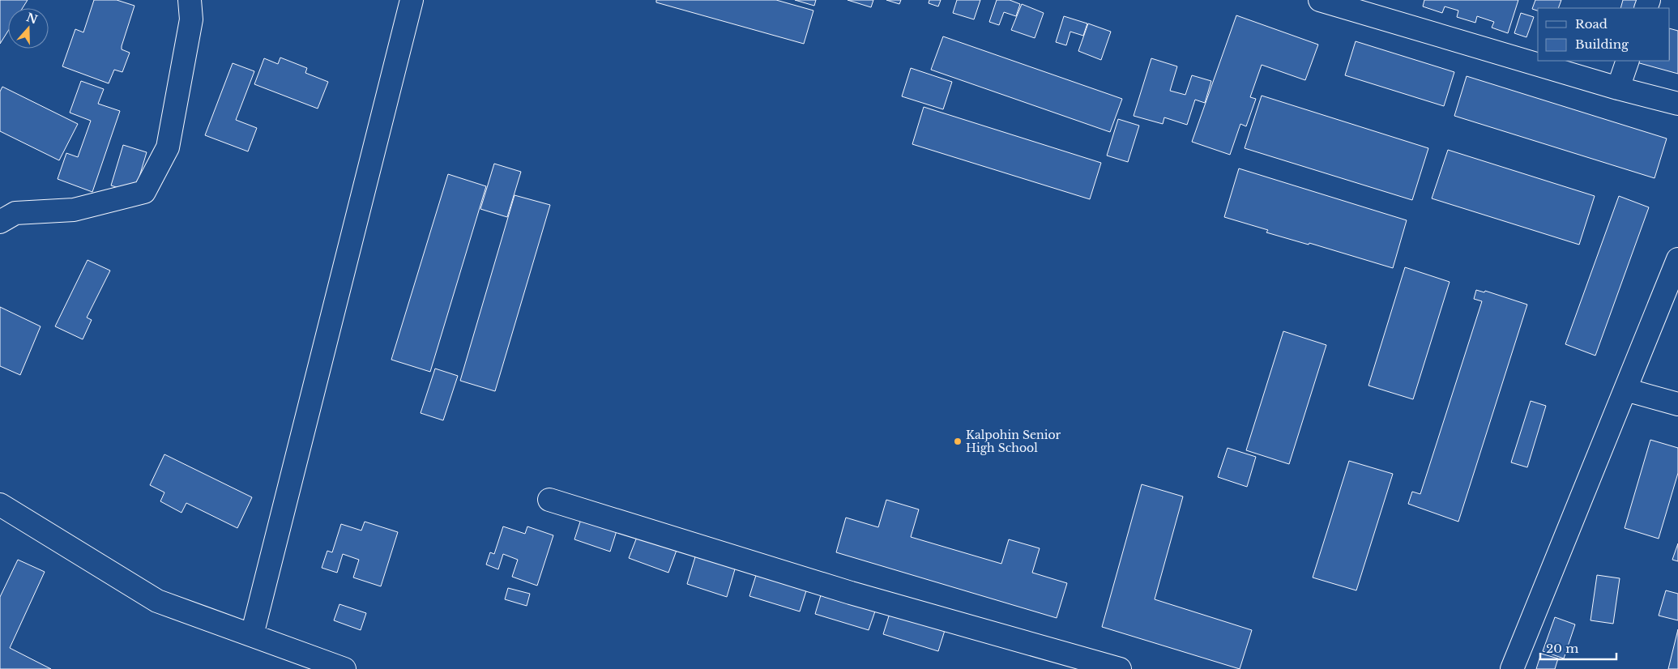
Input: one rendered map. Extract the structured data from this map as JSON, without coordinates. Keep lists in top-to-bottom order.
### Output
{
  "places": ["Kalpohin Senior High School"],
  "legend": ["Road", "Building"],
  "scale_bar": "20 m",
  "north": "top"
}
